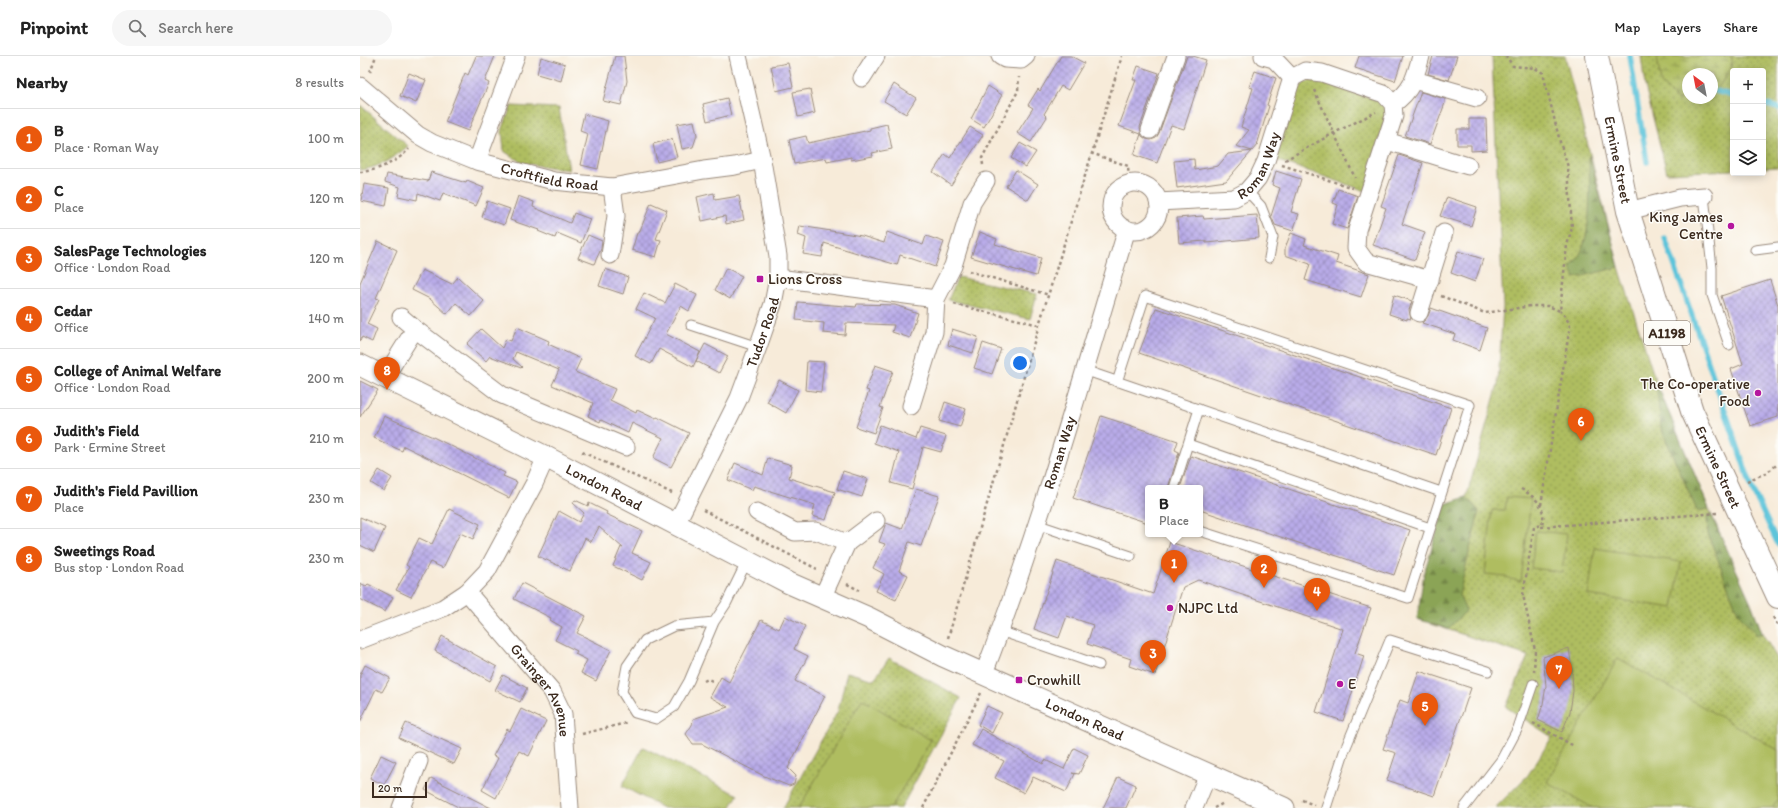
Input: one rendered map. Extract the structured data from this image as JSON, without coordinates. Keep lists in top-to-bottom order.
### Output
{
  "streets": {
    "main road": ["Ermine Street", "A1198"],
    "street": [
      "Roman Way",
      "Croftfield Road",
      "Tudor Road",
      "London Road",
      "Grainger Avenue"
    ]
  },
  "crossings": [
    ["Roman Way", "London Road"],
    ["Croftfield Road", "Tudor Road"],
    ["Tudor Road", "London Road"]
  ],
  "places": {
    "other": [
      "King James Centre",
      "The Co-operative Food",
      "NJPC Ltd",
      "E"
    ],
    "transit": ["Lions Cross", "Crowhill"]
  },
  "scale_bar": "20 m",
  "north": "top left",
  "page": {
    "header": "Pinpoint",
    "search": "Search here",
    "nav": ["Map", "Layers", "Share"],
    "heading": ["Nearby", "8 results"],
    "map_buttons": ["+", "−"],
    "list": [
      {
        "mark": "1",
        "name": "B",
        "note": "Place · Roman Way",
        "value": "100 m"
      },
      {
        "mark": "2",
        "name": "C",
        "note": "Place",
        "value": "120 m"
      },
      {
        "mark": "3",
        "name": "SalesPage Technologies",
        "note": "Office · London Road",
        "value": "120 m"
      },
      {
        "mark": "4",
        "name": "Cedar",
        "note": "Office",
        "value": "140 m"
      },
      {
        "mark": "5",
        "name": "College of Animal Welfare",
        "note": "Office · London Road",
        "value": "200 m"
      },
      {
        "mark": "6",
        "name": "Judith's Field",
        "note": "Park · Ermine Street",
        "value": "210 m"
      },
      {
        "mark": "7",
        "name": "Judith's Field Pavillion",
        "note": "Place",
        "value": "230 m"
      },
      {
        "mark": "8",
        "name": "Sweetings Road",
        "note": "Bus stop · London Road",
        "value": "230 m"
      }
    ],
    "pins": [
      "8",
      "6",
      "1",
      "2",
      "4",
      "3",
      "7",
      "5"
    ],
    "popup": ["B", "Place"],
    "scale": "20 m"
  }
}
